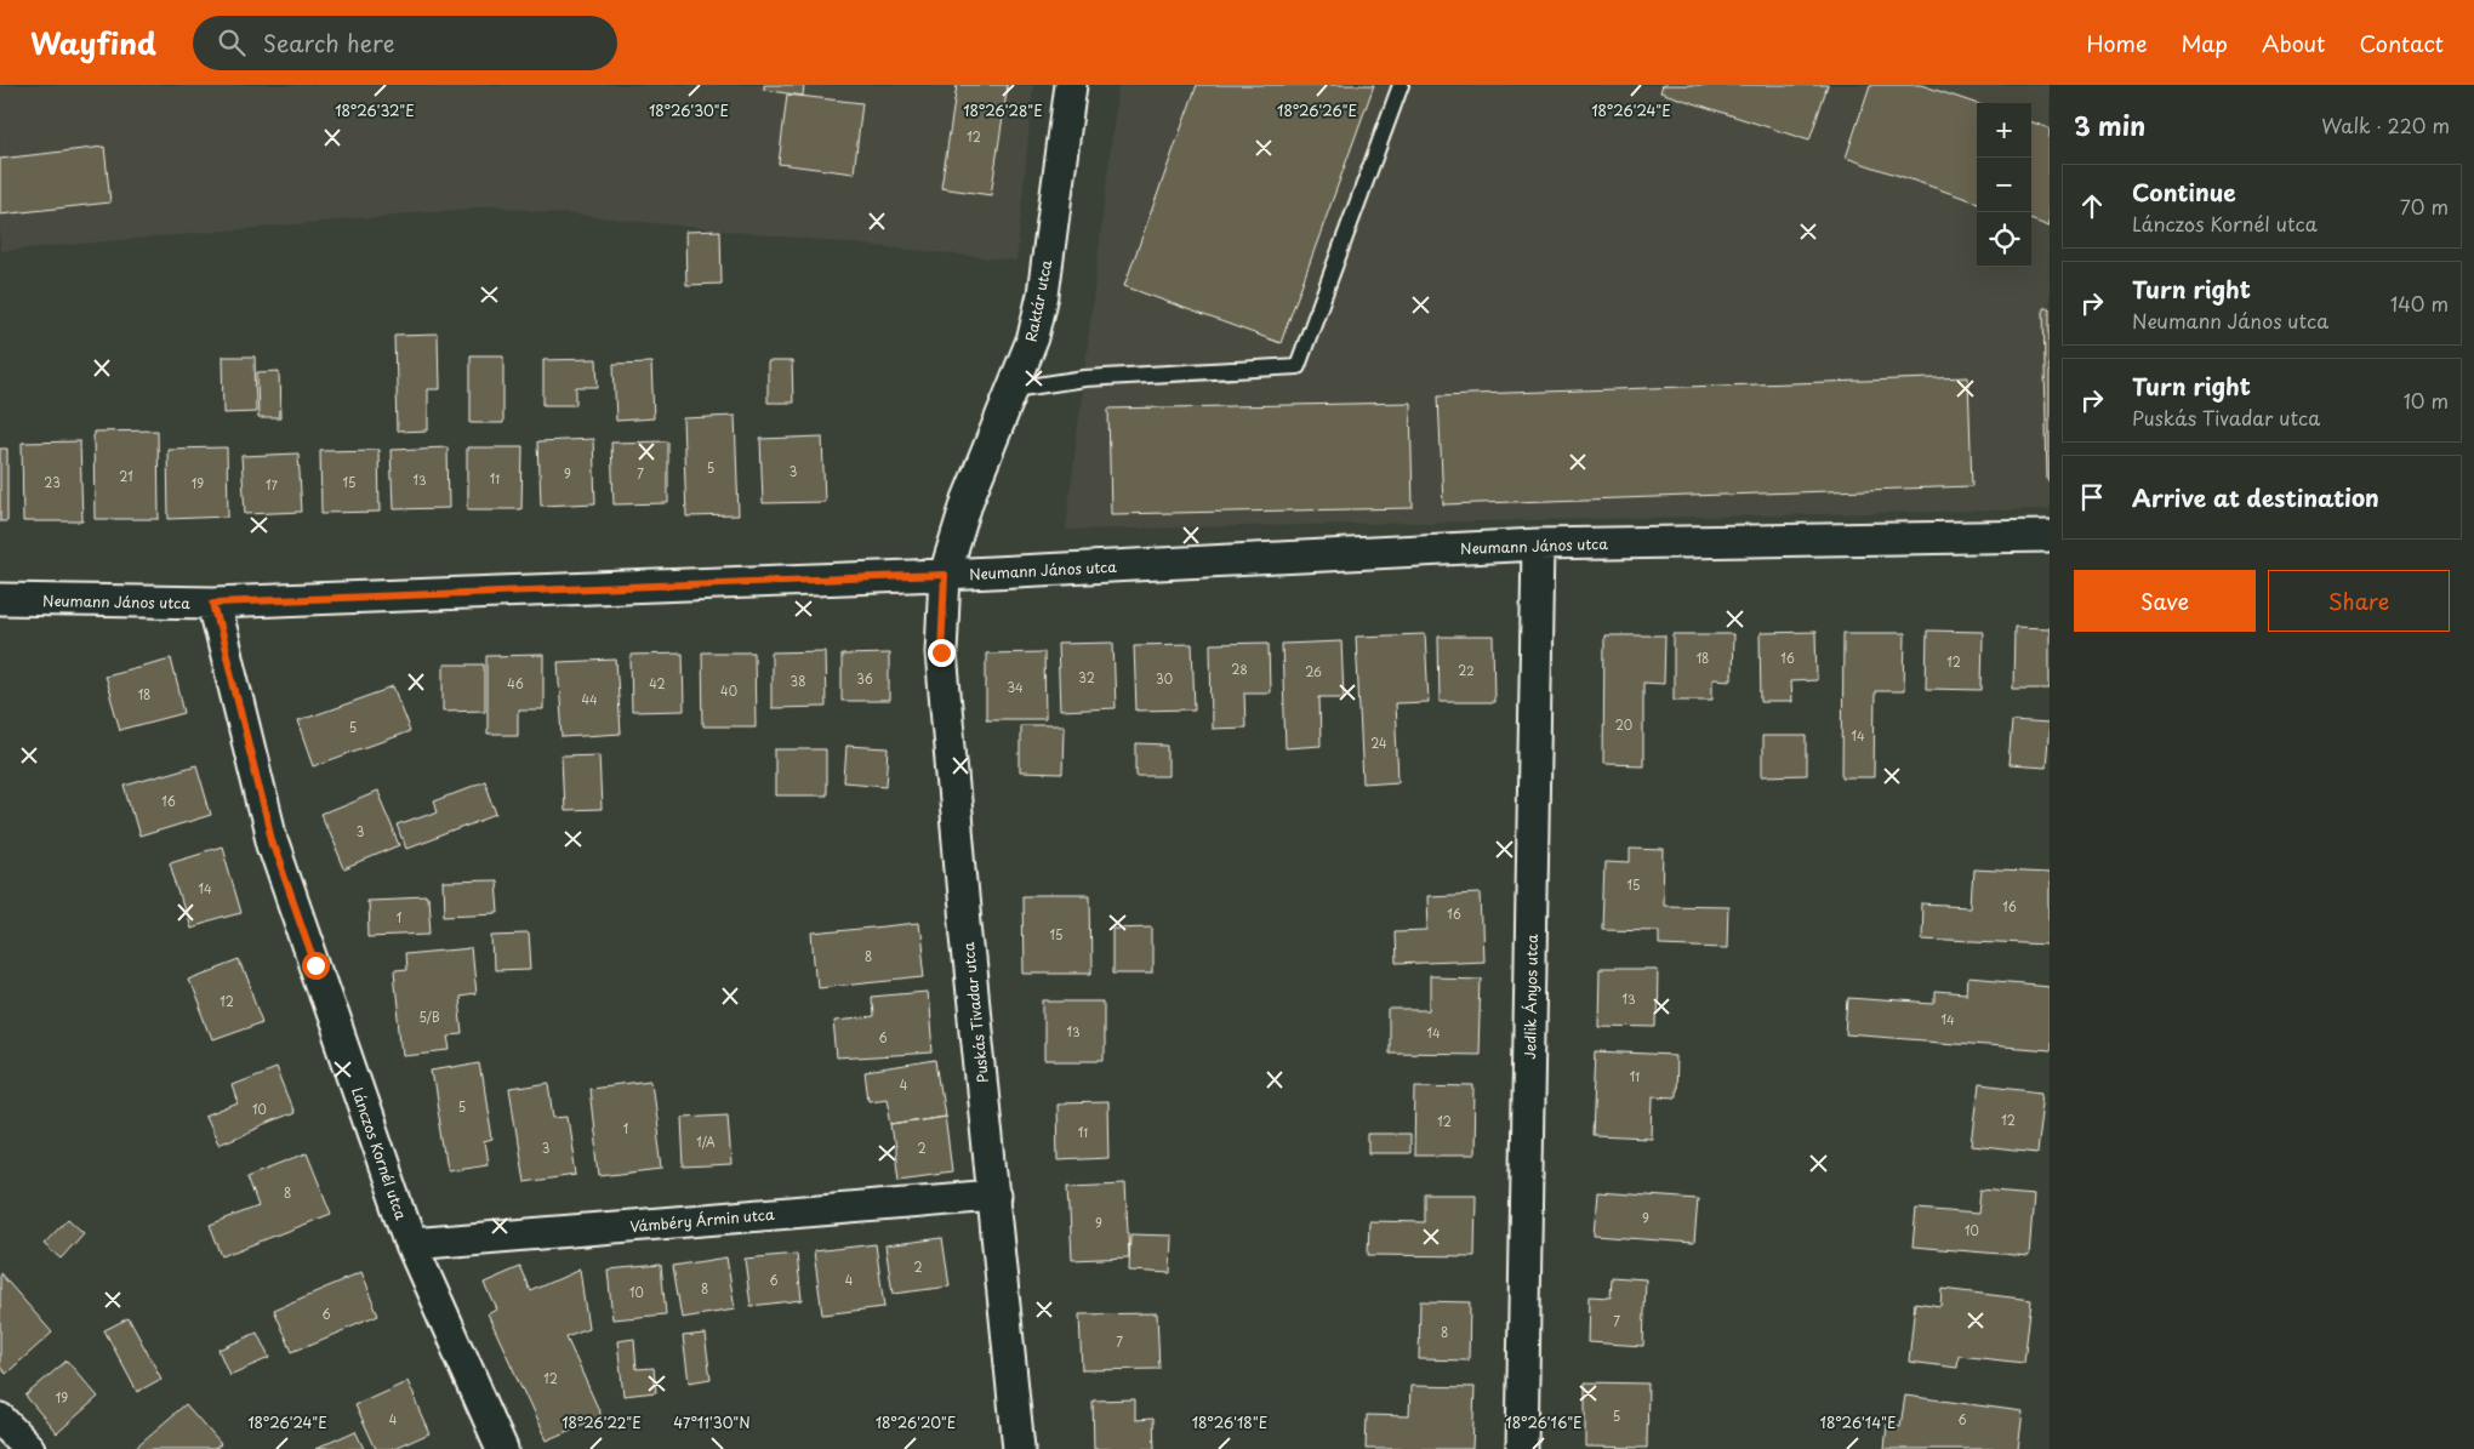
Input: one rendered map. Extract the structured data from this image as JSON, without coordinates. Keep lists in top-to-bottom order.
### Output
{
  "streets": {
    "street": [
      "Raktár utca",
      "Neumann János utca",
      "Jedlik Ányos utca",
      "Puskás Tivadar utca",
      "Lánczos Kornél utca",
      "Vámbéry Ármin utca"
    ]
  },
  "crossings": [
    ["Raktár utca", "Neumann János utca"],
    ["Raktár utca", "Puskás Tivadar utca"],
    ["Neumann János utca", "Jedlik Ányos utca"],
    ["Neumann János utca", "Puskás Tivadar utca"],
    ["Neumann János utca", "Lánczos Kornél utca"],
    ["Puskás Tivadar utca", "Vámbéry Ármin utca"],
    ["Lánczos Kornél utca", "Vámbéry Ármin utca"]
  ],
  "house_numbers": [
    "12",
    "5",
    "3",
    "9",
    "7",
    "21",
    "11",
    "13",
    "23",
    "15",
    "19",
    "17",
    "18",
    "16",
    "12",
    "28",
    "22",
    "26",
    "32",
    "36",
    "30",
    "38",
    "46",
    "42",
    "34",
    "40",
    "18",
    "44",
    "20",
    "5",
    "14",
    "24",
    "16",
    "3",
    "15",
    "14",
    "16",
    "16",
    "1",
    "15",
    "8",
    "13",
    "12",
    "5/B",
    "14",
    "13",
    "14",
    "6",
    "11",
    "4",
    "5",
    "10",
    "12",
    "12",
    "1",
    "11",
    "1/A",
    "3",
    "2",
    "8",
    "9",
    "9",
    "10",
    "2",
    "6",
    "4",
    "8",
    "10",
    "6",
    "7",
    "8",
    "7",
    "12",
    "19",
    "5",
    "4",
    "6"
  ],
  "page": {
    "header": "Wayfind",
    "search": "Search here",
    "nav": [
      "Home",
      "Map",
      "About",
      "Contact"
    ],
    "heading": ["3 min", "Walk · 220 m"],
    "map_buttons": ["+", "−"],
    "list": [
      ["Continue", "Lánczos Kornél utca", "70 m"],
      ["Turn right", "Neumann János utca", "140 m"],
      ["Turn right", "Puskás Tivadar utca", "10 m"],
      "Arrive at destination"
    ],
    "buttons": ["Save", "Share"]
  },
  "coordinates": [
    "18°26'32\"E",
    "18°26'30\"E",
    "18°26'28\"E",
    "18°26'26\"E",
    "18°26'24\"E",
    "18°26'22\"E",
    "47°11'30\"N",
    "18°26'20\"E",
    "18°26'16\"E",
    "18°26'18\"E",
    "18°26'14\"E"
  ]
}
